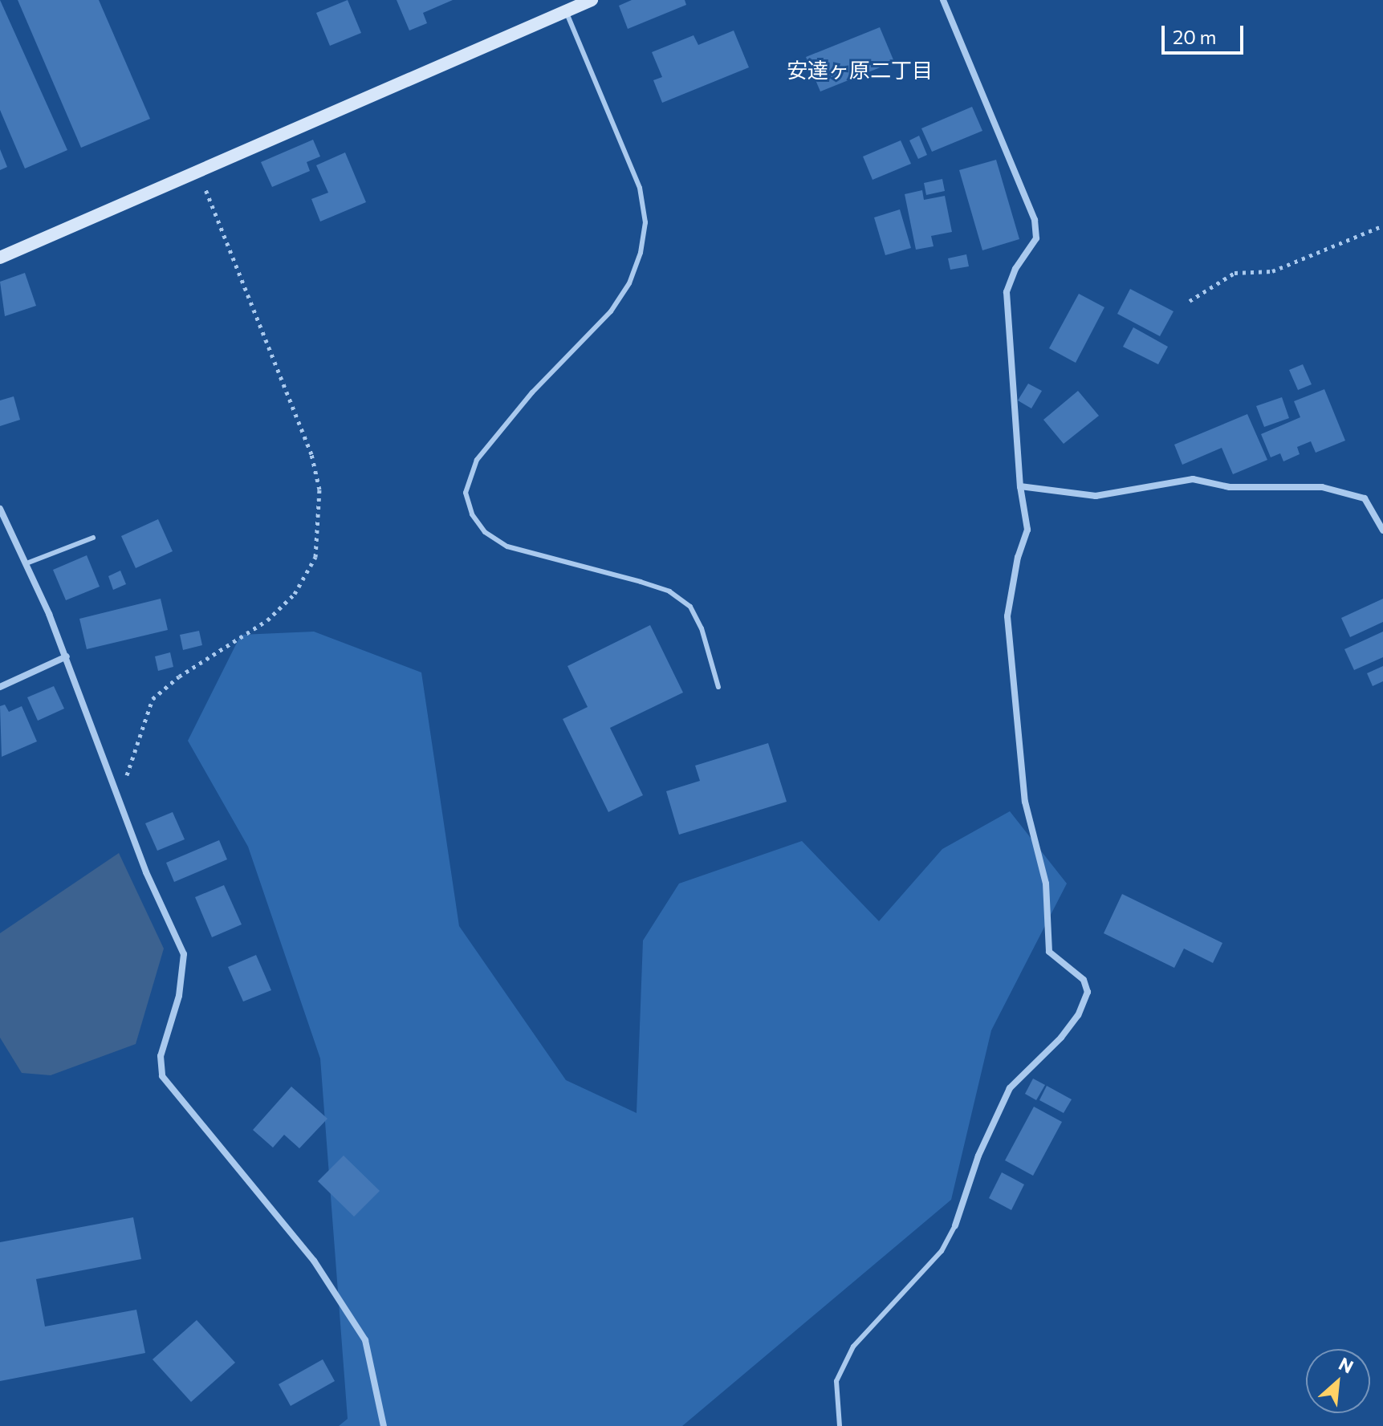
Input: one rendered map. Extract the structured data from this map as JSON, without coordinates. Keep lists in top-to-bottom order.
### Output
{
  "districts": ["安達ヶ原二丁目"],
  "scale_bar": "20 m",
  "north": "top right"
}
